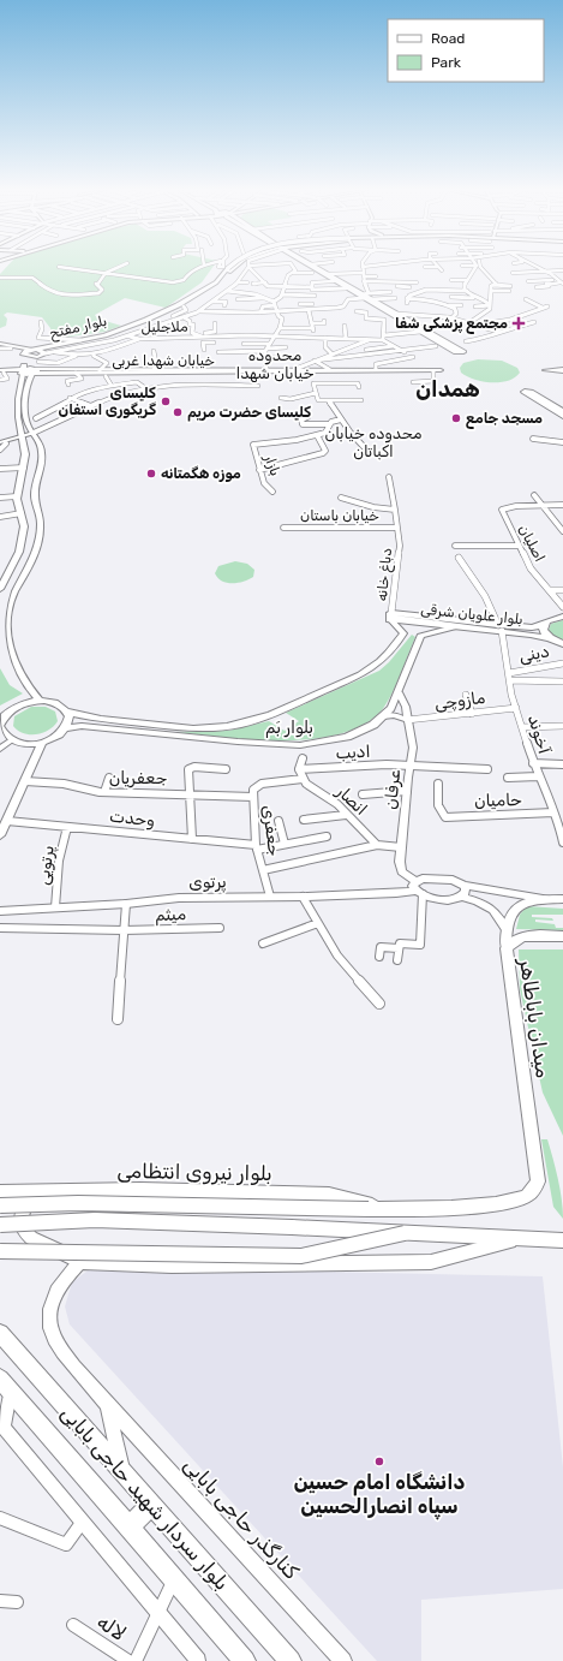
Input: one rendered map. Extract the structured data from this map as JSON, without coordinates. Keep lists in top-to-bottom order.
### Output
{
  "streets": {
    "highway": ["بلوار سردار شهید حاجی بابایی"],
    "main road": [
      "بلوار مفتح",
      "خیابان شهدا غربی",
      "بلوار علویان شرقی",
      "بلوار بَم",
      "میدان باباطاهر",
      "بلوار نیروی انتظامی",
      "کنارگذر حاجی بابایی"
    ],
    "street": [
      "ملاجلیل",
      "بازار",
      "خیابان باستان",
      "اصلیان",
      "دباغ خانه",
      "دینی",
      "مازوچی",
      "آخوند",
      "ادیب",
      "جعفریان",
      "عرفان",
      "انصار",
      "حامیان",
      "وحدت",
      "جعفری",
      "پرتویی",
      "پرتوی",
      "میثم",
      "لاله"
    ]
  },
  "crossings": [
    ["خیابان باستان", "دباغ خانه"],
    ["دباغ خانه", "بلوار علویان شرقی"],
    ["بلوار علویان شرقی", "آخوند"],
    ["دینی", "آخوند"],
    ["مازوچی", "آخوند"],
    ["مازوچی", "عرفان"],
    ["بلوار بَم", "عرفان"],
    ["آخوند", "حامیان"],
    ["ادیب", "عرفان"],
    ["جعفریان", "جعفری"],
    ["عرفان", "پرتوی"],
    ["انصار", "جعفری"],
    ["وحدت", "جعفری"],
    ["وحدت", "پرتویی"],
    ["جعفری", "پرتوی"],
    ["پرتویی", "پرتوی"],
    ["میدان باباطاهر", "بلوار نیروی انتظامی"]
  ],
  "districts": ["محدوده خیابان شهدا", "همدان", "محدوده خیابان اکباتان"],
  "places": {
    "health": ["مجتمع پزشکی شفا"],
    "other": [
      "کلیسای گریگوری استفان",
      "کلیسای حضرت مریم",
      "مسجد جامع",
      "موزه هگمتانه",
      "دانشگاه امام حسین سپاه انصارالحسین"
    ]
  },
  "legend": ["Road", "Park"]
}
